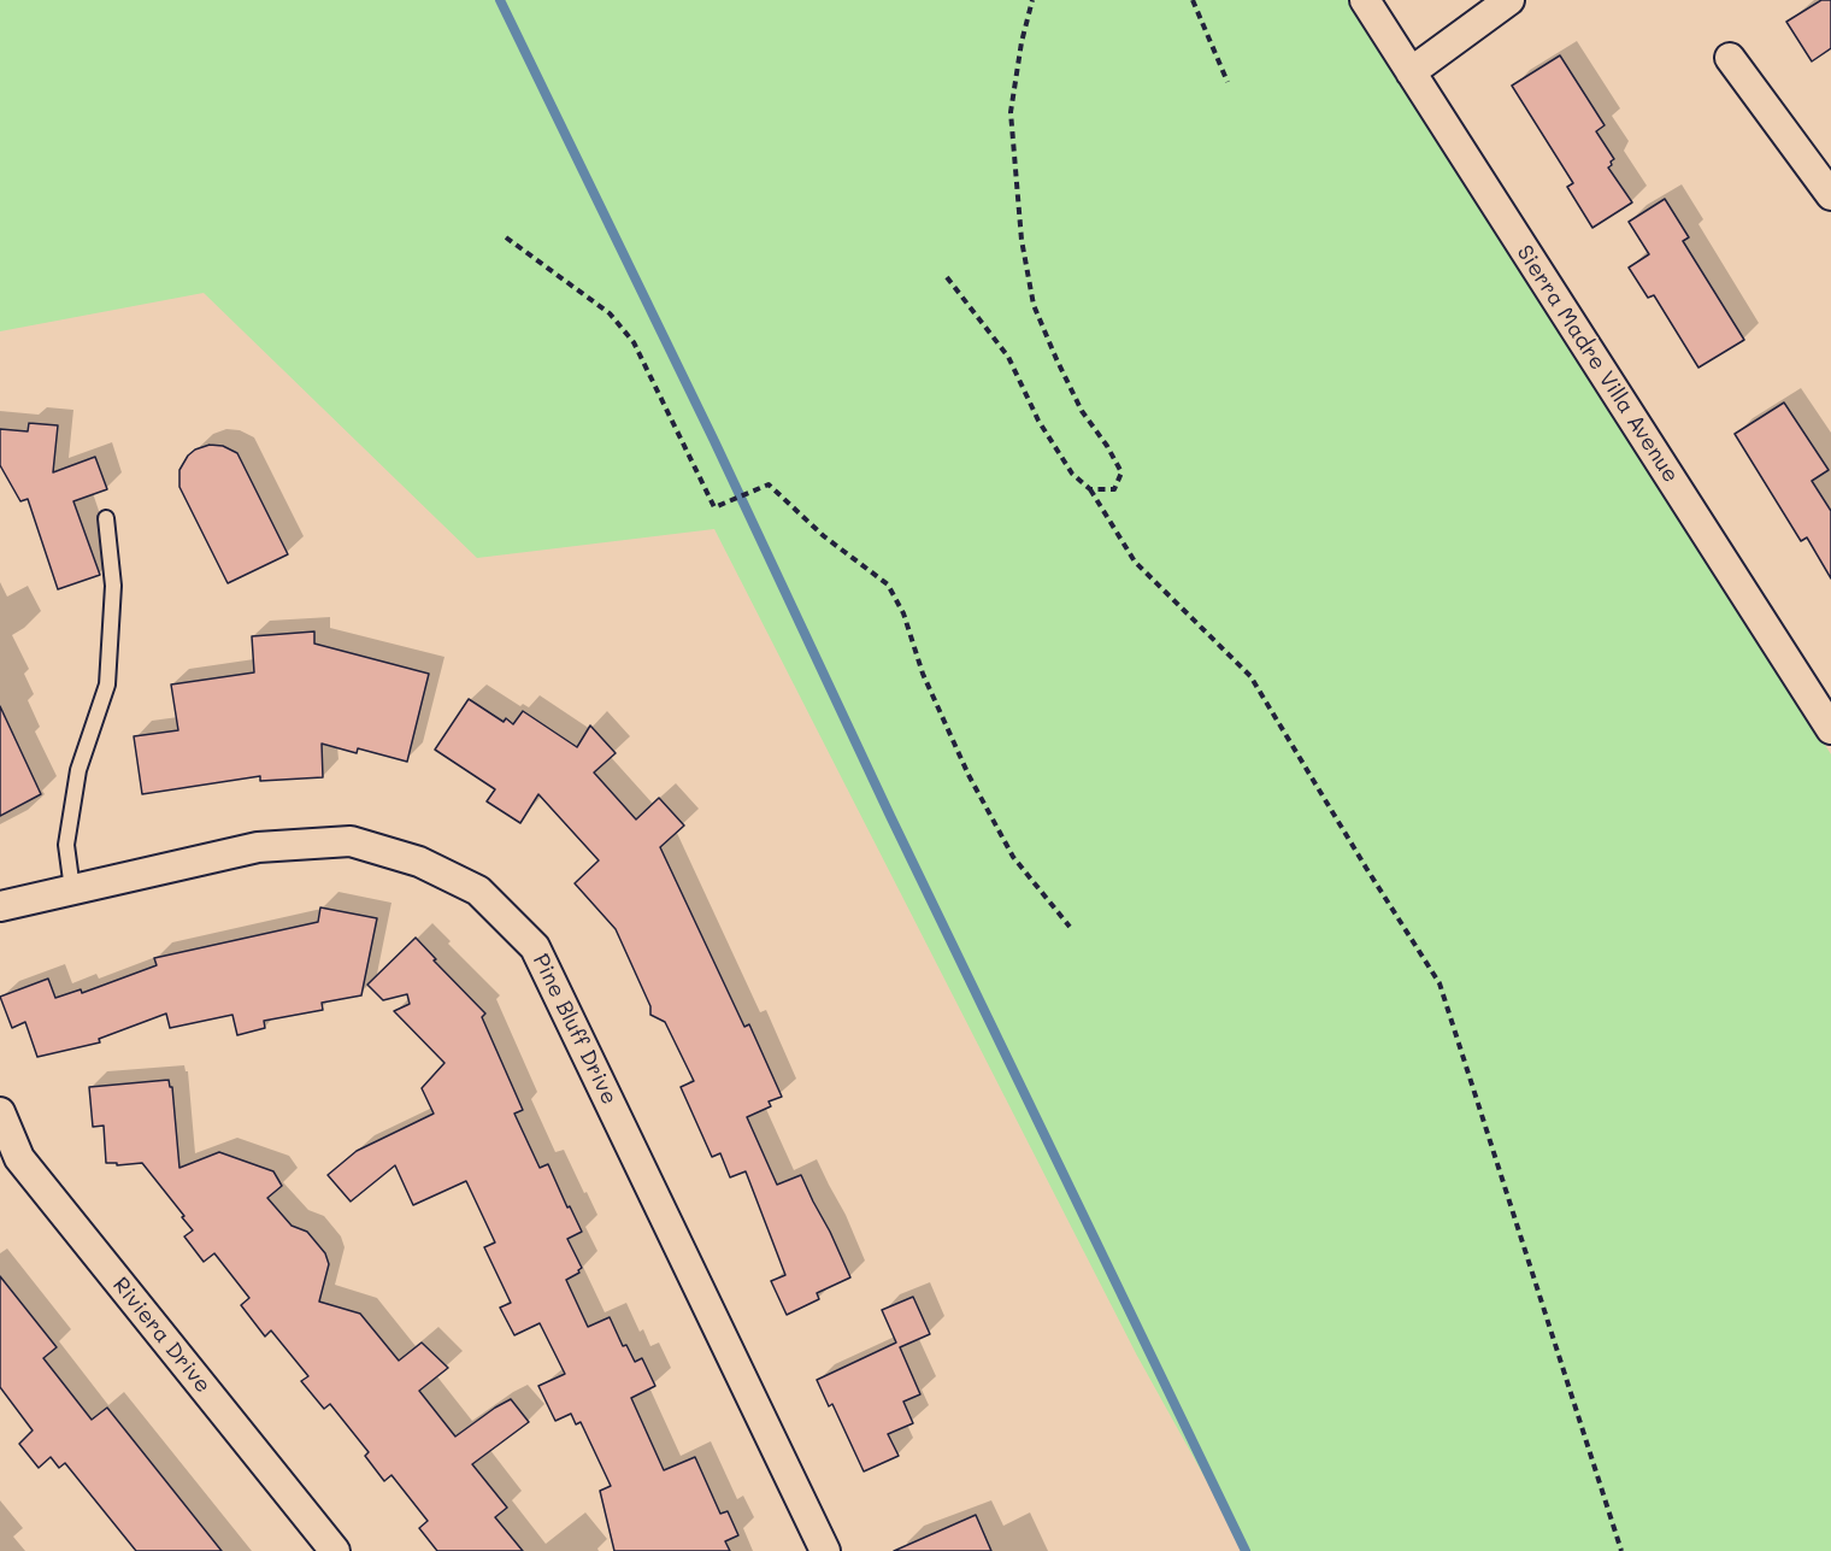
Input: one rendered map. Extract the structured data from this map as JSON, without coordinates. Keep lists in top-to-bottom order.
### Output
{
  "streets": {
    "street": ["Sierra Madre Villa Avenue", "Pine Bluff Drive", "Riviera Drive"]
  }
}
